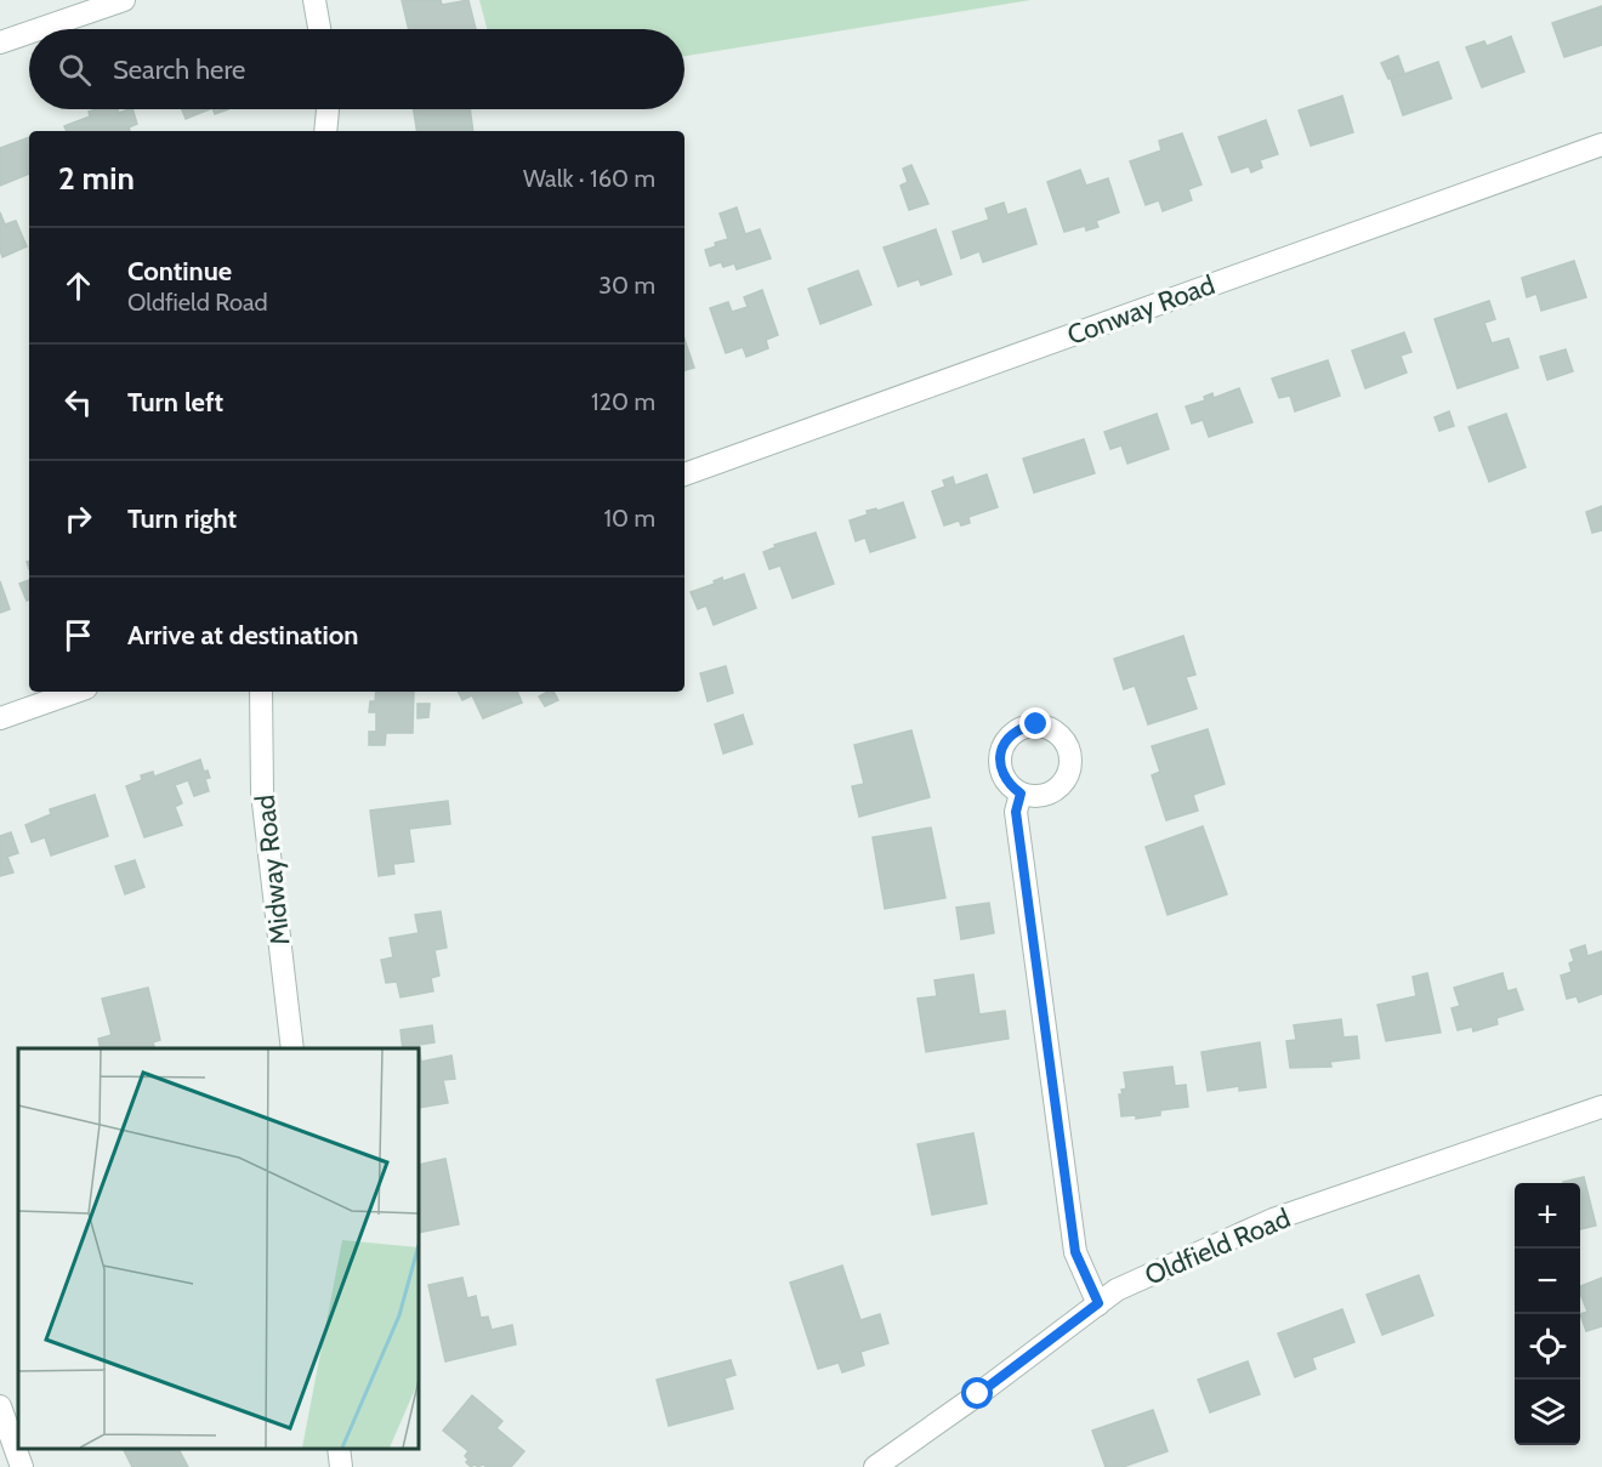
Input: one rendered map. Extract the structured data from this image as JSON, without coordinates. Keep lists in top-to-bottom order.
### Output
{
  "streets": {
    "street": ["Conway Road", "Midway Road", "Oldfield Road"]
  },
  "page": {
    "search": "Search here",
    "heading": ["2 min", "Walk · 160 m"],
    "list": [
      ["Continue", "Oldfield Road", "30 m"],
      ["Turn left", "120 m"],
      ["Turn right", "10 m"],
      "Arrive at destination"
    ],
    "map_buttons": ["+", "−"]
  }
}
